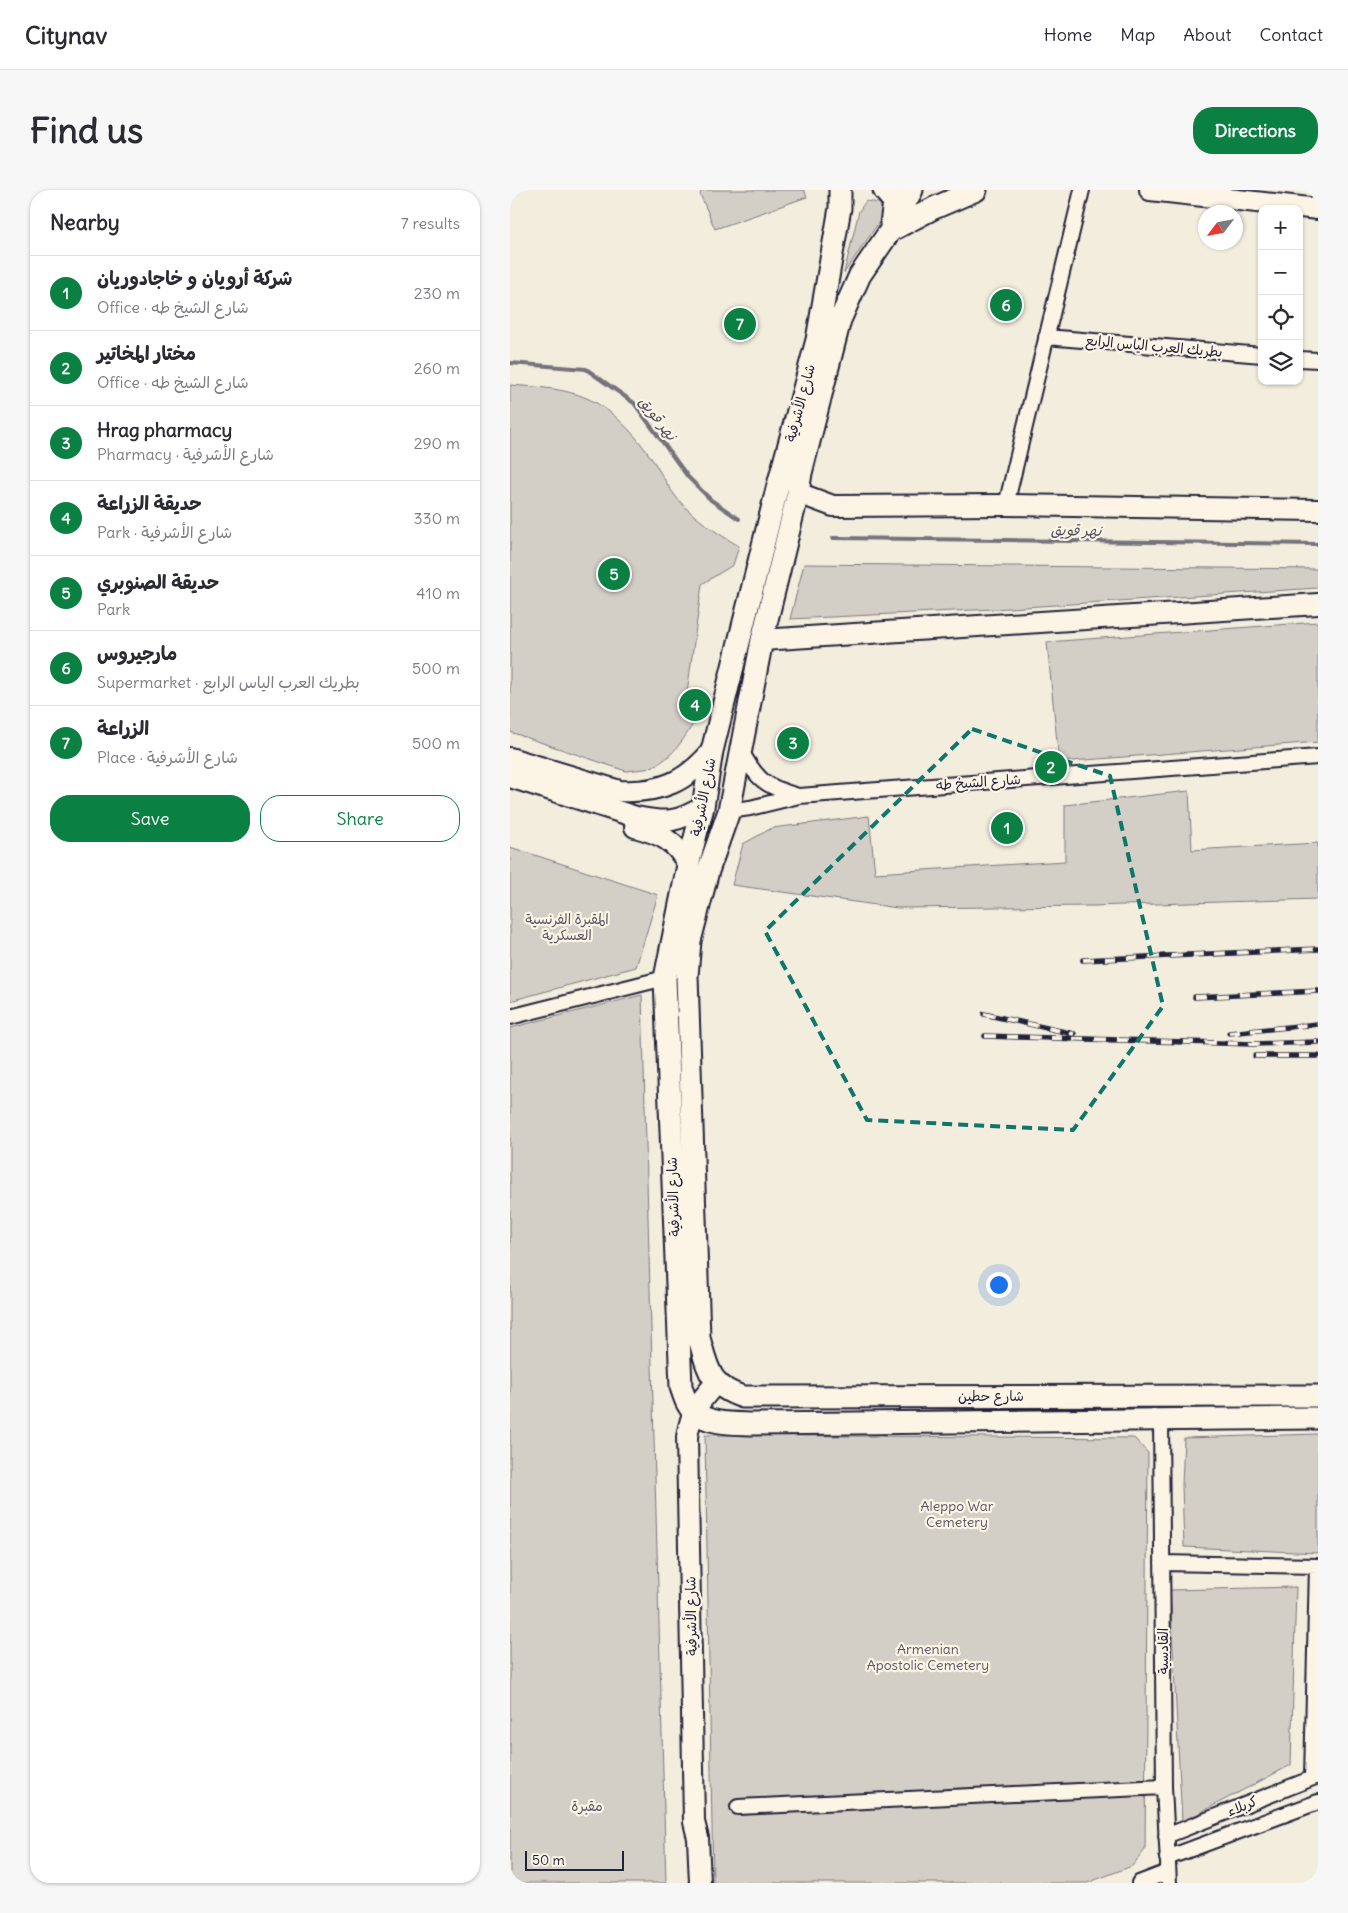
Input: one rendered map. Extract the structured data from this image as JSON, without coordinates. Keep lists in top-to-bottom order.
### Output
{
  "streets": {
    "main road": ["شارع الأشرفية", "شارع حطين"],
    "street": [
      "بطريك العرب الياس الرابع",
      "شارع الشيخ طه",
      "القادسية",
      "كربلاء"
    ]
  },
  "crossings": [
    ["شارع الأشرفية", "شارع الشيخ طه"],
    ["شارع الأشرفية", "شارع حطين"],
    ["شارع حطين", "القادسية"],
    ["القادسية", "كربلاء"]
  ],
  "water": ["نهر قويق"],
  "parks": [
    "المقبرة الفرنسية العسكرية",
    "Aleppo War Cemetery",
    "Armenian Apostolic Cemetery",
    "مقبرة"
  ],
  "scale_bar": "50 m",
  "north": "bottom left",
  "page": {
    "header": "Citynav",
    "nav": [
      "Home",
      "Map",
      "About",
      "Contact"
    ],
    "buttons": [
      "Directions",
      ["Save", "Share"]
    ],
    "title": "Find us",
    "heading": ["Nearby", "7 results"],
    "map_buttons": ["+", "−"],
    "list": [
      {
        "mark": "1",
        "name": "شركة أرويان و خاجادوريان",
        "note": "Office · شارع الشيخ طه",
        "value": "230 m"
      },
      {
        "mark": "2",
        "name": "مختار المخاتير",
        "note": "Office · شارع الشيخ طه",
        "value": "260 m"
      },
      {
        "mark": "3",
        "name": "Hrag pharmacy",
        "note": "Pharmacy · شارع الأشرفية",
        "value": "290 m"
      },
      {
        "mark": "4",
        "name": "حديقة الزراعة",
        "note": "Park · شارع الأشرفية",
        "value": "330 m"
      },
      {
        "mark": "5",
        "name": "حديقة الصنوبري",
        "note": "Park",
        "value": "410 m"
      },
      {
        "mark": "6",
        "name": "مارجيروس",
        "note": "Supermarket · بطريك العرب الياس الرابع",
        "value": "500 m"
      },
      {
        "mark": "7",
        "name": "الزراعة",
        "note": "Place · شارع الأشرفية",
        "value": "500 m"
      }
    ],
    "pins": [
      "6",
      "7",
      "5",
      "4",
      "3",
      "2",
      "1"
    ],
    "scale": "50 m"
  }
}
